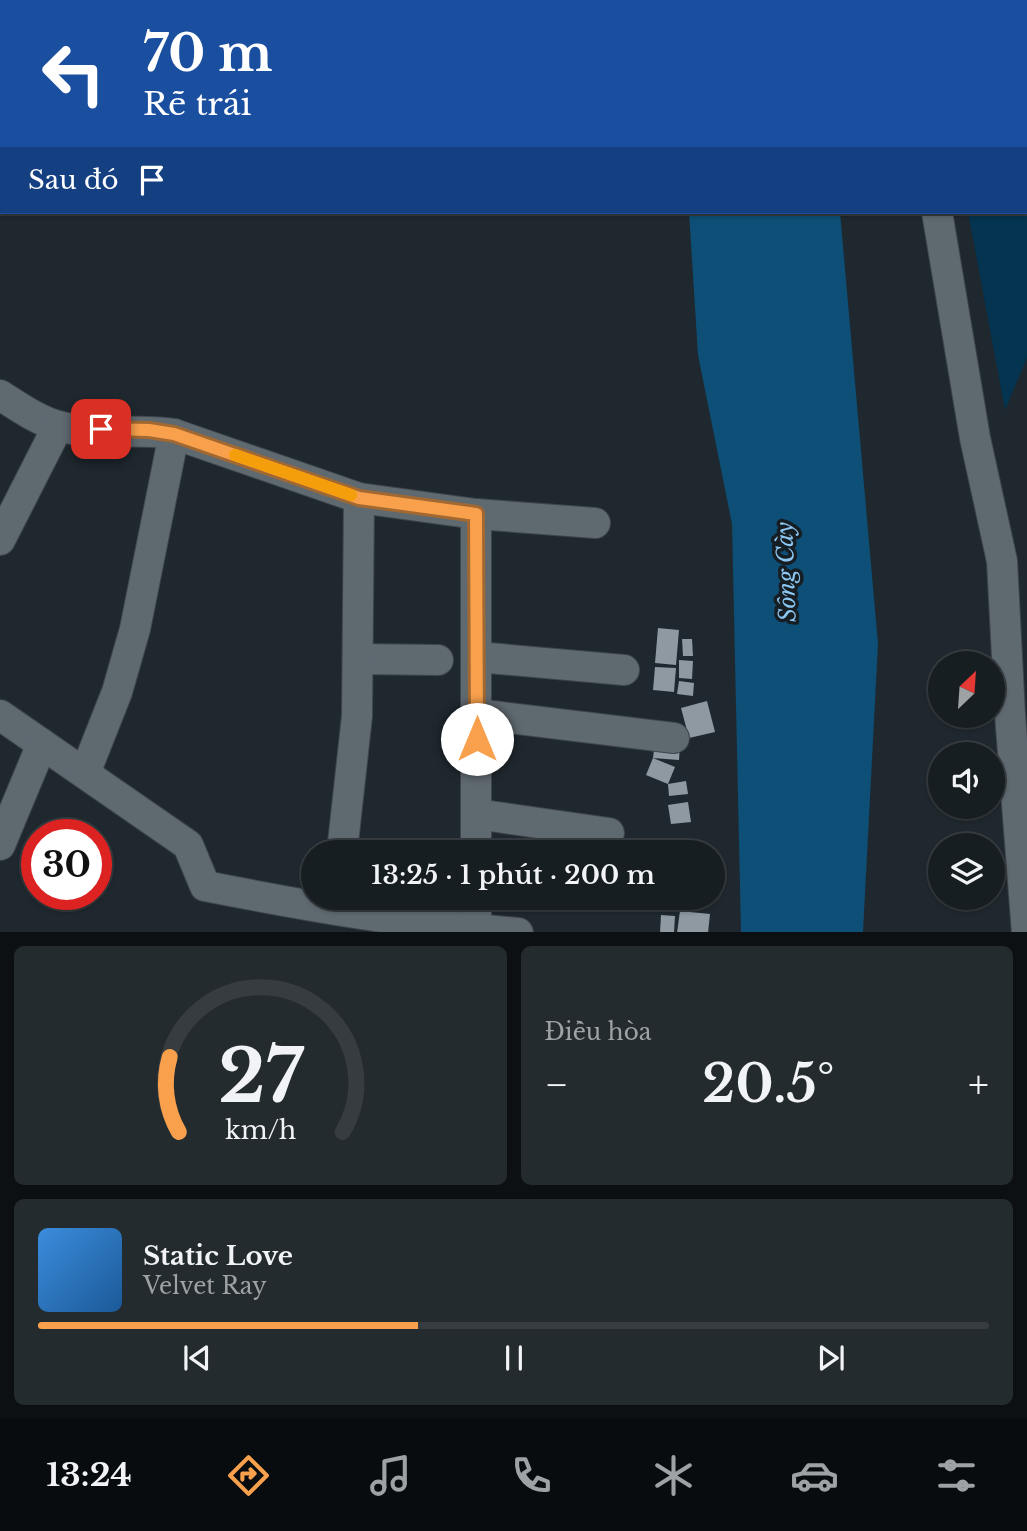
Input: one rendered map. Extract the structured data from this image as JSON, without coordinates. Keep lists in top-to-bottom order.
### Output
{
  "water": ["Sông Cày"],
  "north": "top right",
  "page": {
    "turn": ["70 m", "Rẽ trái"],
    "then": "Sau đó",
    "limit": "30",
    "trip": "13:25 · 1 phút · 200 m",
    "tile": "Điều hòa",
    "heat": ["−", "20.5°", "+"],
    "song": ["Static Love", "Velvet Ray"],
    "tabs": "13:24",
    "gauge": ["27", "km/h"]
  }
}
